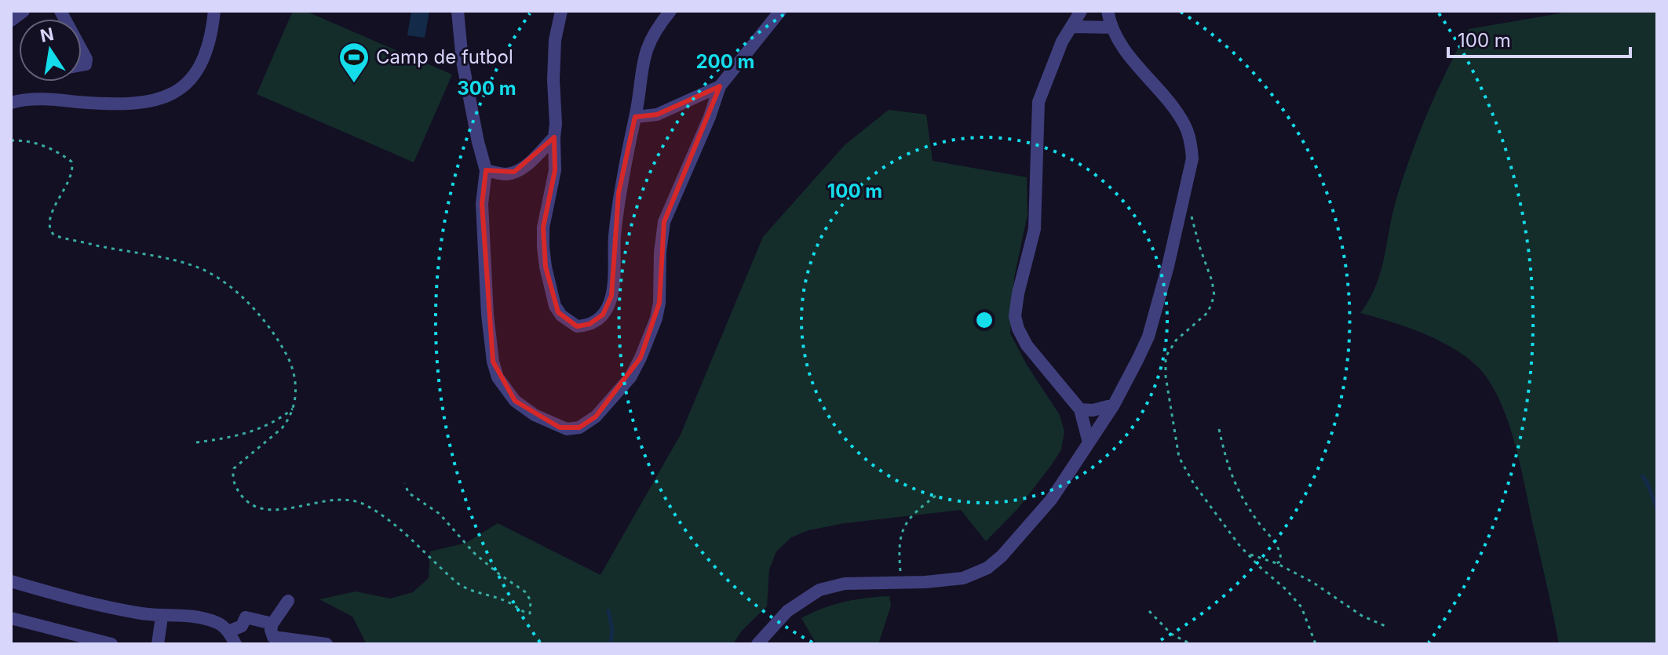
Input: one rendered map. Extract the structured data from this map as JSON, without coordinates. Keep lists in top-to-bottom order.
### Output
{
  "places": {
    "sports": ["Camp de futbol"]
  },
  "scale_bar": "100 m",
  "north": "top",
  "rings": ["200 m", "300 m", "100 m"]
}
